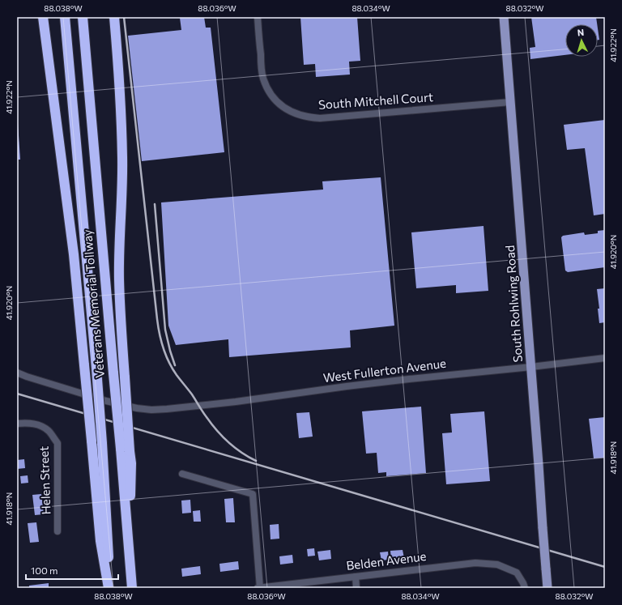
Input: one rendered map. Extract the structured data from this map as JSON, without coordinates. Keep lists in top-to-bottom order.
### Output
{
  "streets": {
    "highway": ["Veterans Memorial Tollway"],
    "main road": ["South Rohlwing Road"],
    "street": [
      "South Mitchell Court",
      "West Fullerton Avenue",
      "Helen Street",
      "Belden Avenue"
    ]
  },
  "crossings": [
    ["South Mitchell Court", "South Rohlwing Road"],
    ["South Rohlwing Road", "West Fullerton Avenue"]
  ],
  "scale_bar": "100 m",
  "north": "top",
  "coordinates": [
    "88.038°W",
    "88.036°W",
    "88.034°W",
    "88.032°W",
    "41.922°N",
    "41.920°N",
    "41.918°N"
  ]
}
